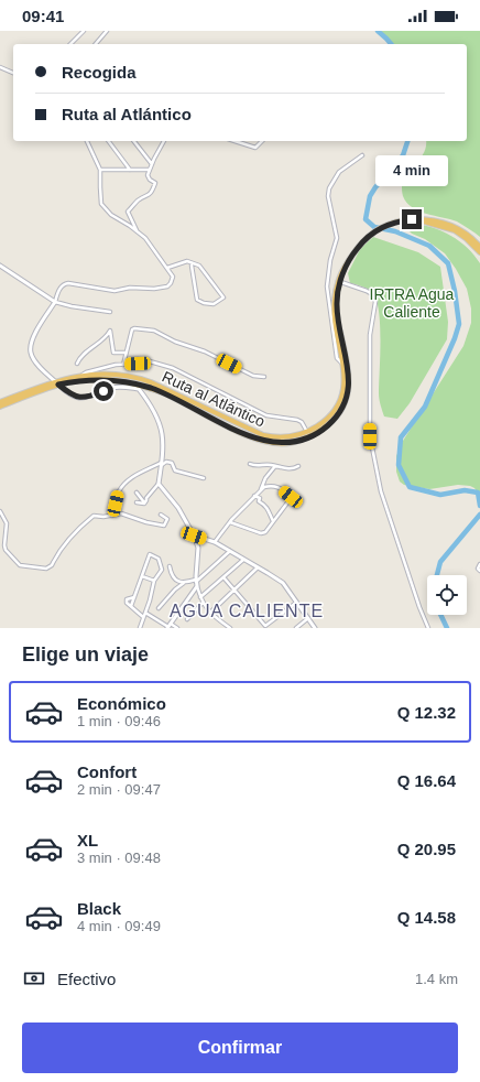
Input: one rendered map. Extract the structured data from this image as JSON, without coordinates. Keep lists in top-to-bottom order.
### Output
{
  "streets": {
    "highway": ["Ruta al Atlántico"]
  },
  "districts": ["AGUA CALIENTE"],
  "parks": ["IRTRA Agua Caliente"],
  "page": {
    "status": "09:41",
    "banner": ["Recogida", "Ruta al Atlántico"],
    "bubble": "4 min",
    "heading": "Elige un viaje",
    "list": [
      {
        "name": "Económico",
        "note": "1 min · 09:46",
        "value": "Q 12.32"
      },
      {
        "name": "Confort",
        "note": "2 min · 09:47",
        "value": "Q 16.64"
      },
      {
        "name": "XL",
        "note": "3 min · 09:48",
        "value": "Q 20.95"
      },
      {
        "name": "Black",
        "note": "4 min · 09:49",
        "value": "Q 14.58"
      }
    ],
    "pay": ["Efectivo", "1.4 km"],
    "buttons": "Confirmar"
  }
}
